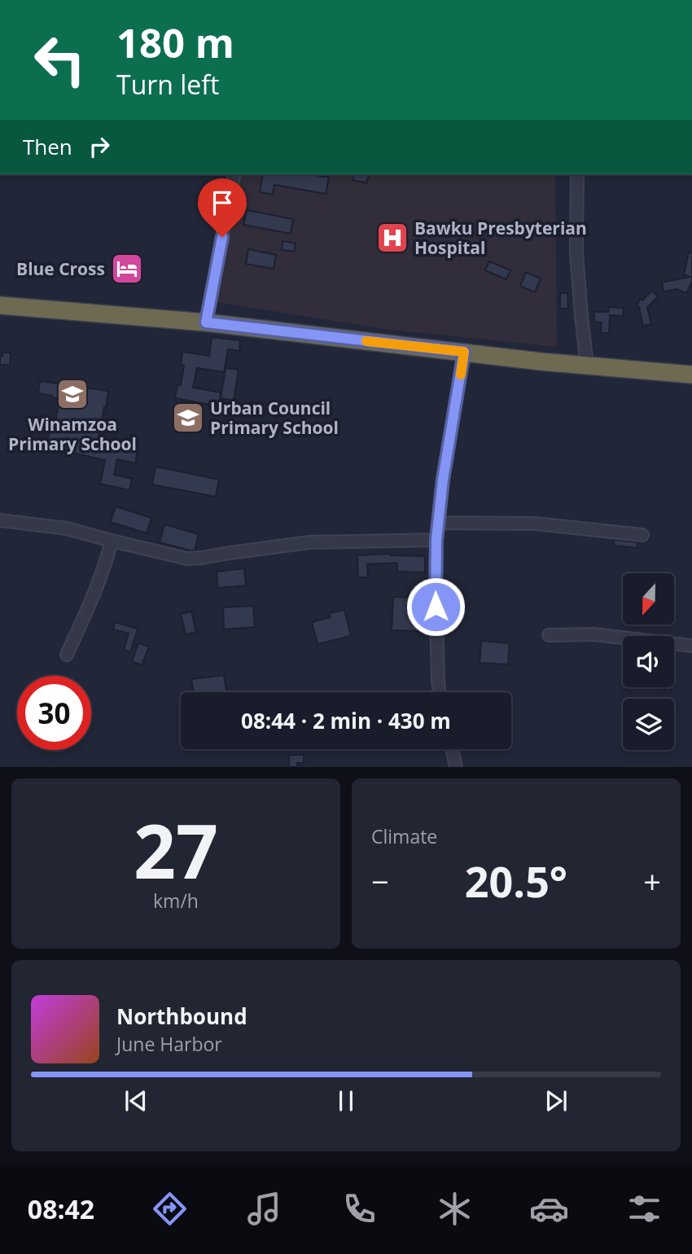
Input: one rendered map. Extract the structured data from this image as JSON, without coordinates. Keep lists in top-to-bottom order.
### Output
{
  "places": {
    "hospital": ["Bawku Presbyterian Hospital"],
    "hotel": ["Blue Cross"],
    "school or university": ["Winamzoa Primary School", "Urban Council Primary School"]
  },
  "north": "bottom",
  "page": {
    "turn": ["180 m", "Turn left"],
    "then": "Then",
    "limit": "30",
    "trip": "08:44 · 2 min · 430 m",
    "tile": [
      ["27", "km/h"],
      "Climate"
    ],
    "heat": ["−", "20.5°", "+"],
    "song": ["Northbound", "June Harbor"],
    "tabs": "08:42"
  }
}
